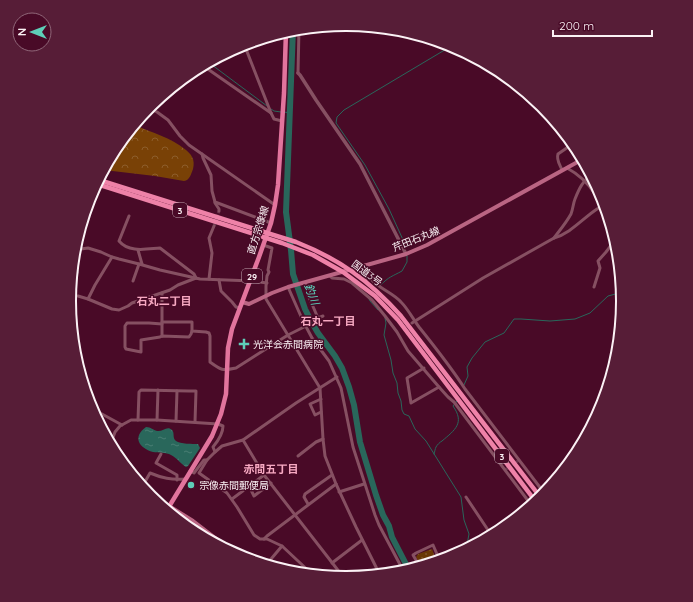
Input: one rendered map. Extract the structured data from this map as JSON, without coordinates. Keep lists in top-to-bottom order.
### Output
{
  "streets": {
    "highway": ["3", "国道3号"],
    "main road": ["直方宗像線", "芹田石丸線", "29"]
  },
  "crossings": [
    ["直方宗像線", "芹田石丸線"],
    ["芹田石丸線", "国道3号"]
  ],
  "districts": ["石丸二丁目", "石丸一丁目", "赤間五丁目"],
  "water": ["釣川"],
  "places": {
    "health": ["光洋会赤間病院"],
    "other": ["宗像赤間郵便局"]
  },
  "scale_bar": "200 m",
  "north": "left"
}
